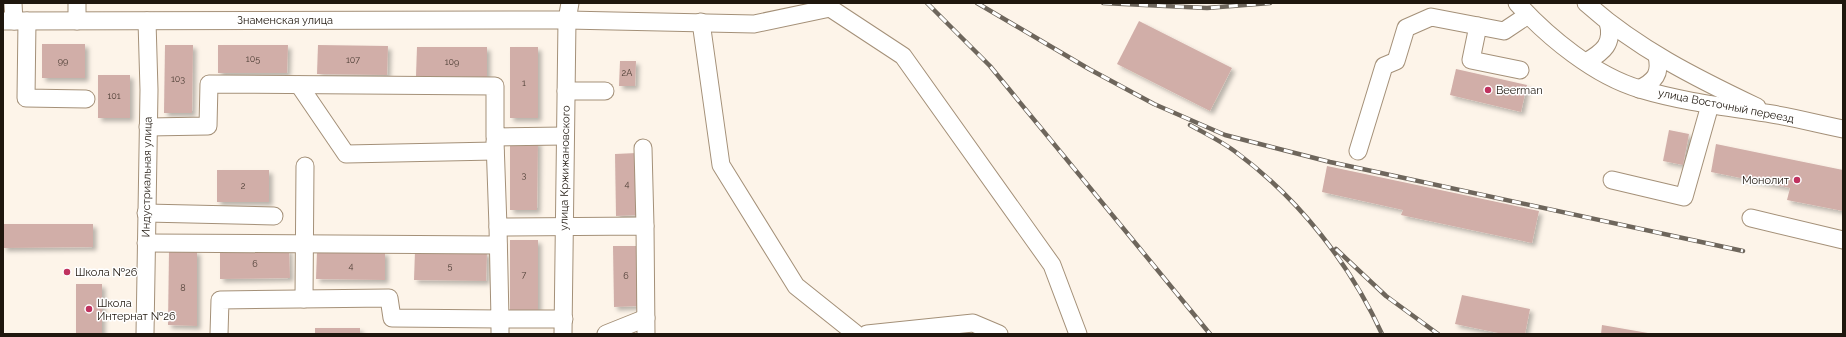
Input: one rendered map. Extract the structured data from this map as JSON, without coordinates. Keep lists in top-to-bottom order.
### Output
{
  "streets": {
    "street": [
      "Знаменская улица",
      "улица Восточный переезд",
      "улица Кржижановского",
      "Индустриальная улица"
    ]
  },
  "crossings": [
    ["Знаменская улица", "улица Кржижановского"],
    ["Знаменская улица", "Индустриальная улица"]
  ],
  "places": [
    "Beerman",
    "Монолит",
    "Школа №26",
    "Школа Интернат №26"
  ],
  "house_numbers": [
    "105",
    "107",
    "99",
    "109",
    "2А",
    "103",
    "1",
    "101",
    "3",
    "4",
    "2",
    "6",
    "4",
    "5",
    "7",
    "6",
    "8"
  ]
}
